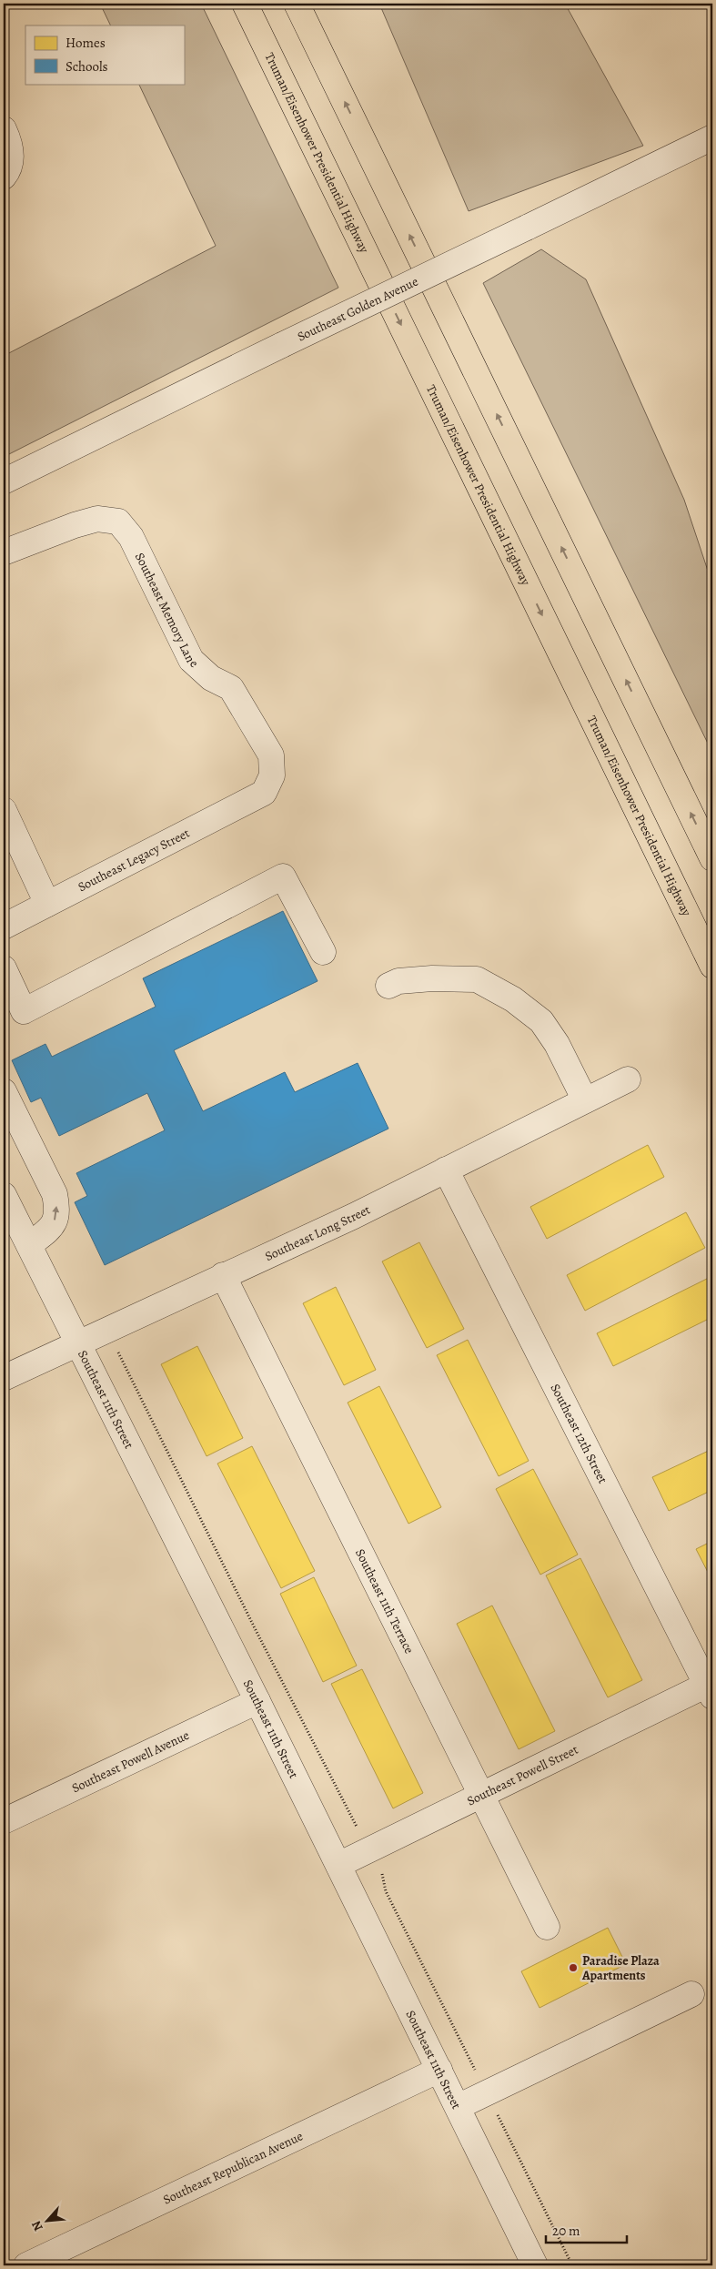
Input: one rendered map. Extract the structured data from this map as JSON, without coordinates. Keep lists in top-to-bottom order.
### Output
{
  "streets": {
    "highway": ["Truman/Eisenhower Presidential Highway"],
    "street": [
      "Southeast Golden Avenue",
      "Southeast Memory Lane",
      "Southeast Legacy Street",
      "Southeast Long Street",
      "Southeast 11th Street",
      "Southeast 12th Street",
      "Southeast 11th Terrace",
      "Southeast Powell Avenue",
      "Southeast Powell Street",
      "Southeast Republican Avenue"
    ]
  },
  "crossings": [
    ["Southeast Memory Lane", "Southeast Legacy Street"],
    ["Southeast Long Street", "Southeast 11th Street"],
    ["Southeast Long Street", "Southeast 12th Street"],
    ["Southeast Long Street", "Southeast 11th Terrace"],
    ["Southeast 11th Street", "Southeast Powell Avenue"],
    ["Southeast 11th Street", "Southeast Powell Street"],
    ["Southeast 11th Street", "Southeast Republican Avenue"],
    ["Southeast 12th Street", "Southeast Powell Street"],
    ["Southeast 11th Terrace", "Southeast Powell Street"]
  ],
  "places": ["Paradise Plaza Apartments"],
  "legend": ["Homes", "Schools"],
  "scale_bar": "20 m",
  "north": "bottom left"
}
